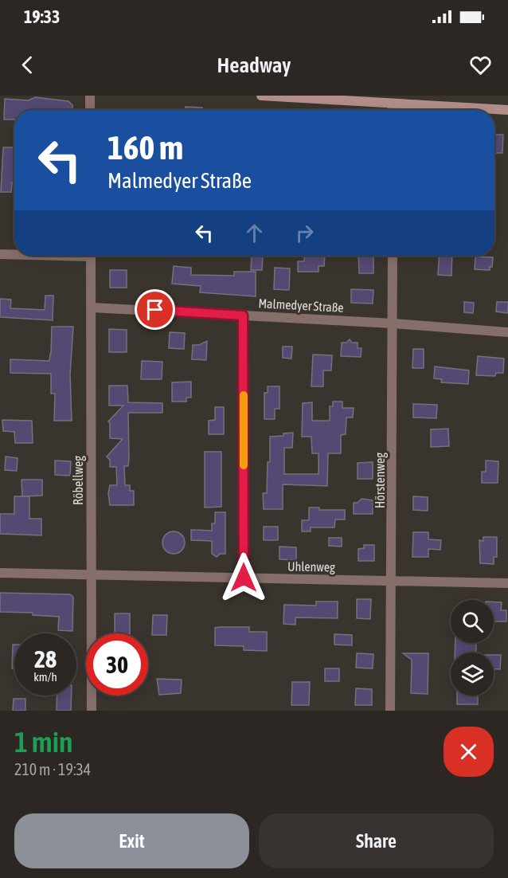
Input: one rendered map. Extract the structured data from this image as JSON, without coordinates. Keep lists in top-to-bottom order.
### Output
{
  "streets": {
    "street": [
      "Malmedyer Straße",
      "Röbellweg",
      "Hörstenweg",
      "Uhlenweg"
    ]
  },
  "crossings": [
    ["Malmedyer Straße", "Röbellweg"],
    ["Malmedyer Straße", "Hörstenweg"],
    ["Röbellweg", "Uhlenweg"],
    ["Hörstenweg", "Uhlenweg"]
  ],
  "page": {
    "status": "19:33",
    "header": "Headway",
    "turn": ["160 m", "Malmedyer Straße"],
    "speed": "28 km/h",
    "limit": "30",
    "heading": ["1 min", "210 m · 19:34"],
    "buttons": ["Exit", "Share"]
  }
}
